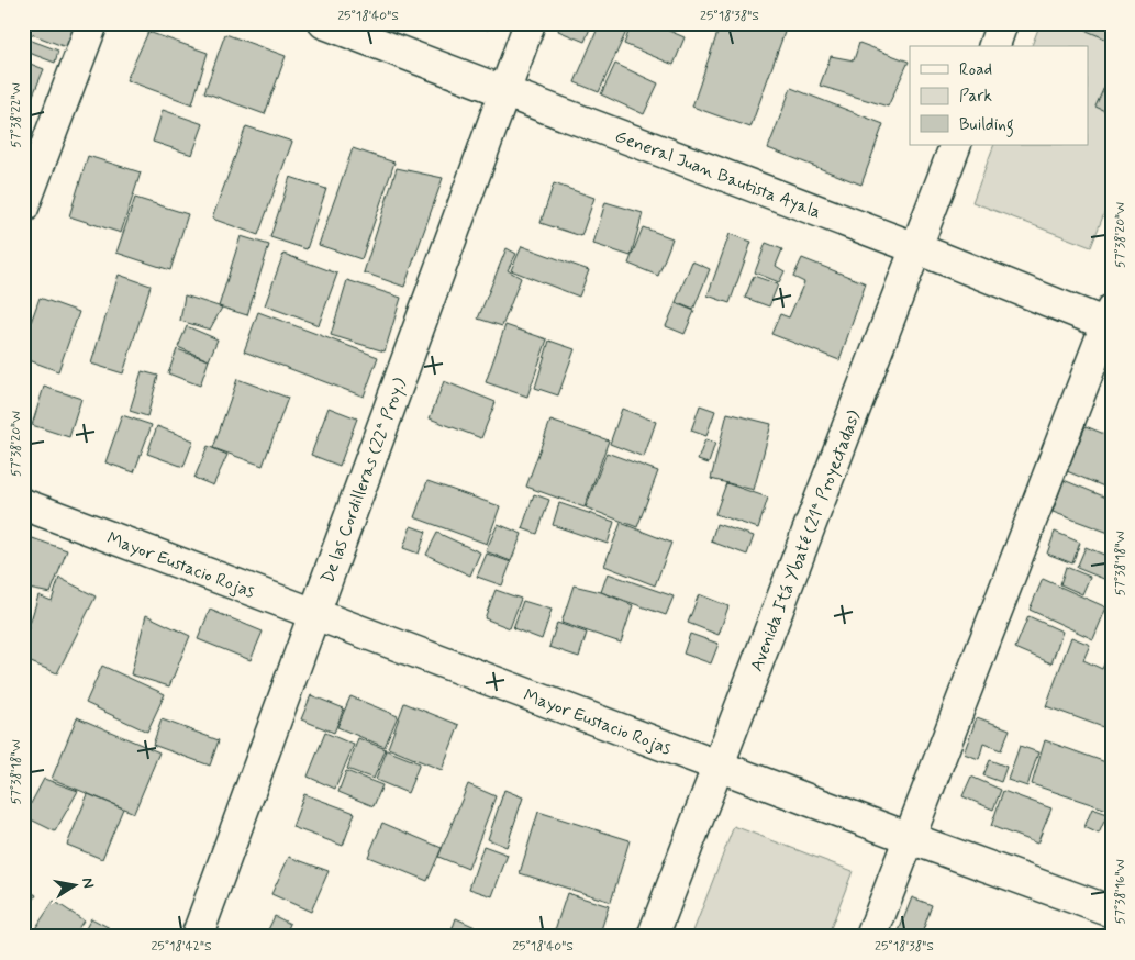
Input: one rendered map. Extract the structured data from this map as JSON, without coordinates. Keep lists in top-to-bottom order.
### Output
{
  "streets": {
    "street": [
      "General Juan Bautista Ayala",
      "De las Cordilleras (22ª Proy.)",
      "Avenida Itá Ybaté (21ª Proyectadas)",
      "Mayor Eustacio Rojas"
    ]
  },
  "crossings": [
    ["General Juan Bautista Ayala", "De las Cordilleras (22ª Proy.)"],
    ["General Juan Bautista Ayala", "Avenida Itá Ybaté (21ª Proyectadas)"],
    ["De las Cordilleras (22ª Proy.)", "Mayor Eustacio Rojas"],
    ["Avenida Itá Ybaté (21ª Proyectadas)", "Mayor Eustacio Rojas"]
  ],
  "legend": ["Road", "Park", "Building"],
  "north": "right",
  "coordinates": [
    "25°18'40\"S",
    "25°18'38\"S",
    "57°38'22\"W",
    "57°38'20\"W",
    "57°38'18\"W",
    "57°38'16\"W",
    "25°18'42\"S"
  ]
}
